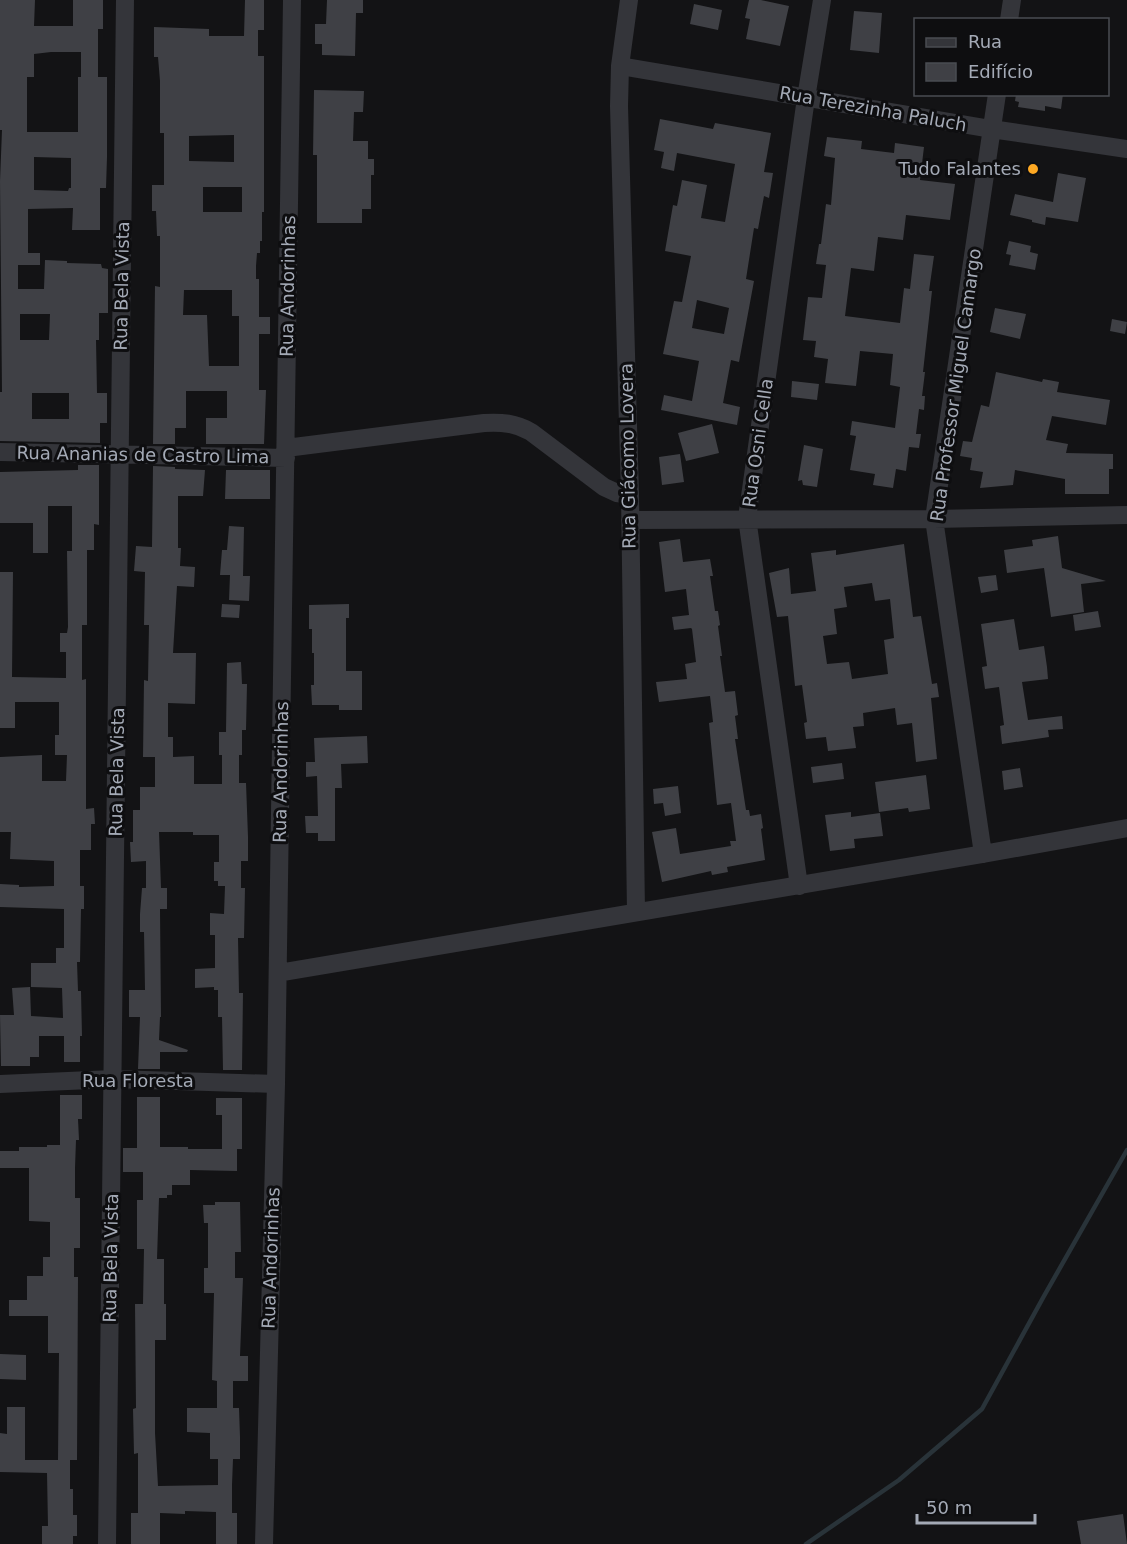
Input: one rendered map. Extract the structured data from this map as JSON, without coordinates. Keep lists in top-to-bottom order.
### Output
{
  "streets": {
    "street": [
      "Rua Terezinha Paluch",
      "Rua Bela Vista",
      "Rua Andorinhas",
      "Rua Professor Miguel Camargo",
      "Rua Osni Cella",
      "Rua Ananias de Castro Lima",
      "Rua Giácomo Lovera",
      "Rua Floresta"
    ]
  },
  "crossings": [
    ["Rua Terezinha Paluch", "Rua Professor Miguel Camargo"],
    ["Rua Terezinha Paluch", "Rua Osni Cella"],
    ["Rua Terezinha Paluch", "Rua Giácomo Lovera"],
    ["Rua Bela Vista", "Rua Ananias de Castro Lima"],
    ["Rua Bela Vista", "Rua Floresta"],
    ["Rua Andorinhas", "Rua Ananias de Castro Lima"],
    ["Rua Andorinhas", "Rua Floresta"],
    ["Rua Ananias de Castro Lima", "Rua Giácomo Lovera"]
  ],
  "places": ["Tudo Falantes"],
  "legend": ["Rua", "Edifício"],
  "scale_bar": "50 m"
}
